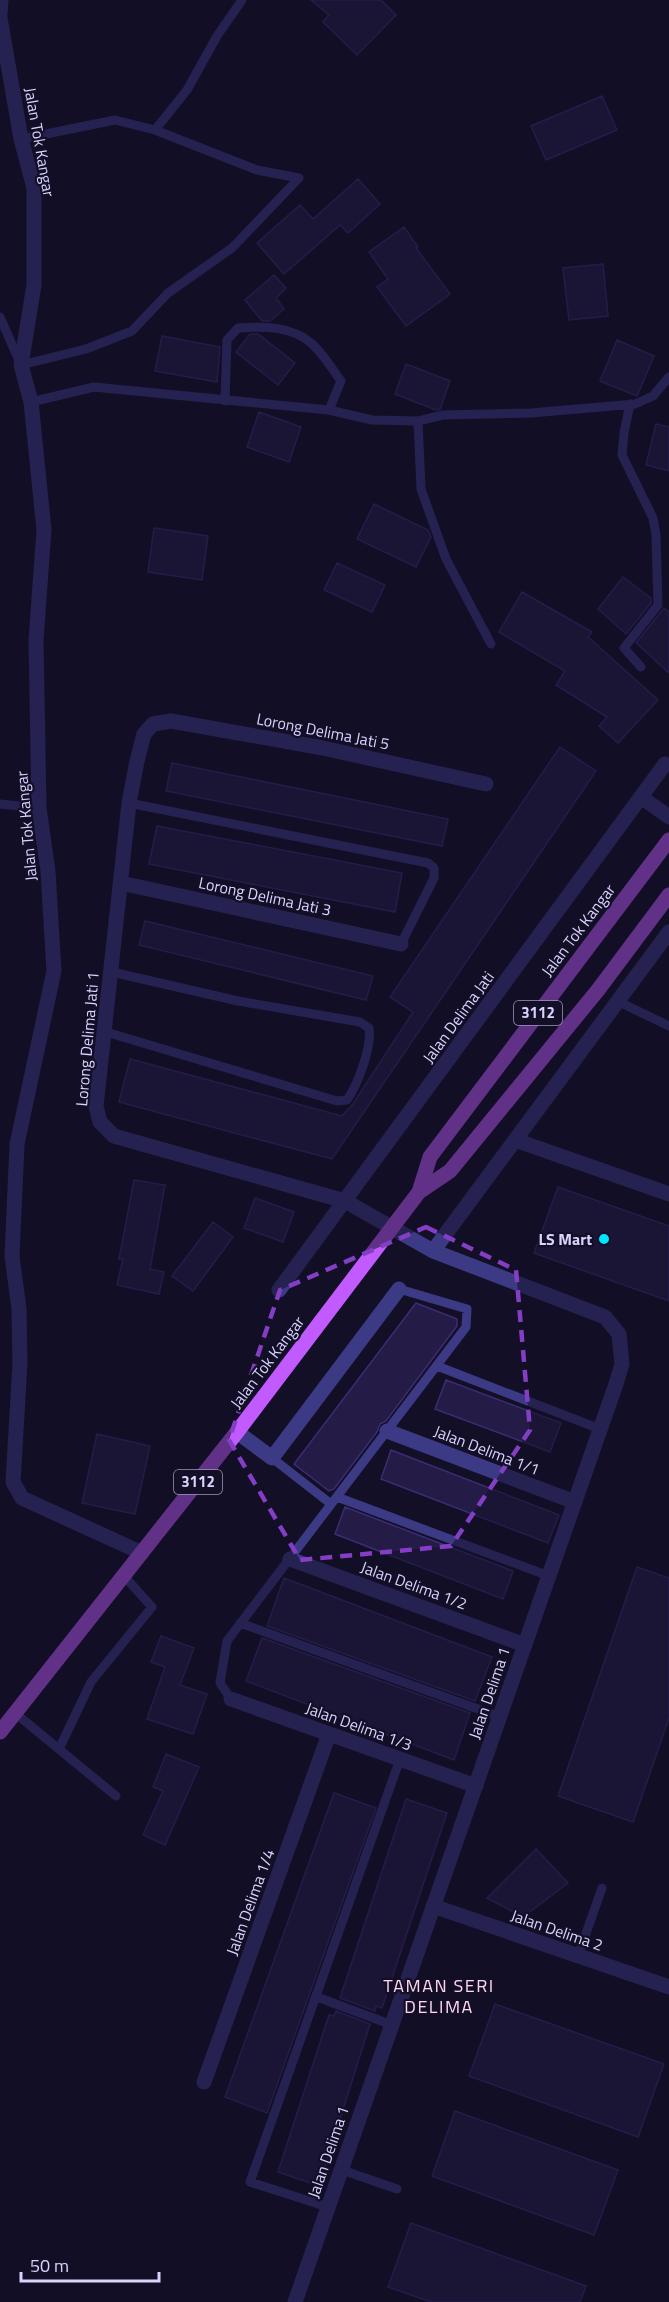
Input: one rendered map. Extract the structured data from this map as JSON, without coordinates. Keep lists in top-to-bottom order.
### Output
{
  "streets": {
    "main road": ["Jalan Tok Kangar", "3112"],
    "street": [
      "Lorong Delima Jati 5",
      "Lorong Delima Jati 3",
      "Jalan Delima Jati",
      "Lorong Delima Jati 1",
      "Jalan Delima 1/1",
      "Jalan Delima 1/2",
      "Jalan Delima 1",
      "Jalan Delima 1/3",
      "Jalan Delima 1/4",
      "Jalan Delima 2"
    ]
  },
  "crossings": [
    ["Jalan Tok Kangar", "Lorong Delima Jati 1"],
    ["Jalan Tok Kangar", "Jalan Delima 1"],
    ["Lorong Delima Jati 5", "Lorong Delima Jati 1"],
    ["Lorong Delima Jati 3", "Lorong Delima Jati 1"],
    ["Jalan Delima Jati", "Lorong Delima Jati 1"],
    ["Lorong Delima Jati 1", "Jalan Delima 1"],
    ["Jalan Delima 1/1", "Jalan Delima 1"],
    ["Jalan Delima 1/2", "Jalan Delima 1"],
    ["Jalan Delima 1", "Jalan Delima 1/3"],
    ["Jalan Delima 1", "Jalan Delima 2"],
    ["Jalan Delima 1/3", "Jalan Delima 1/4"]
  ],
  "districts": ["TAMAN SERI DELIMA"],
  "places": ["LS Mart"],
  "scale_bar": "50 m"
}
